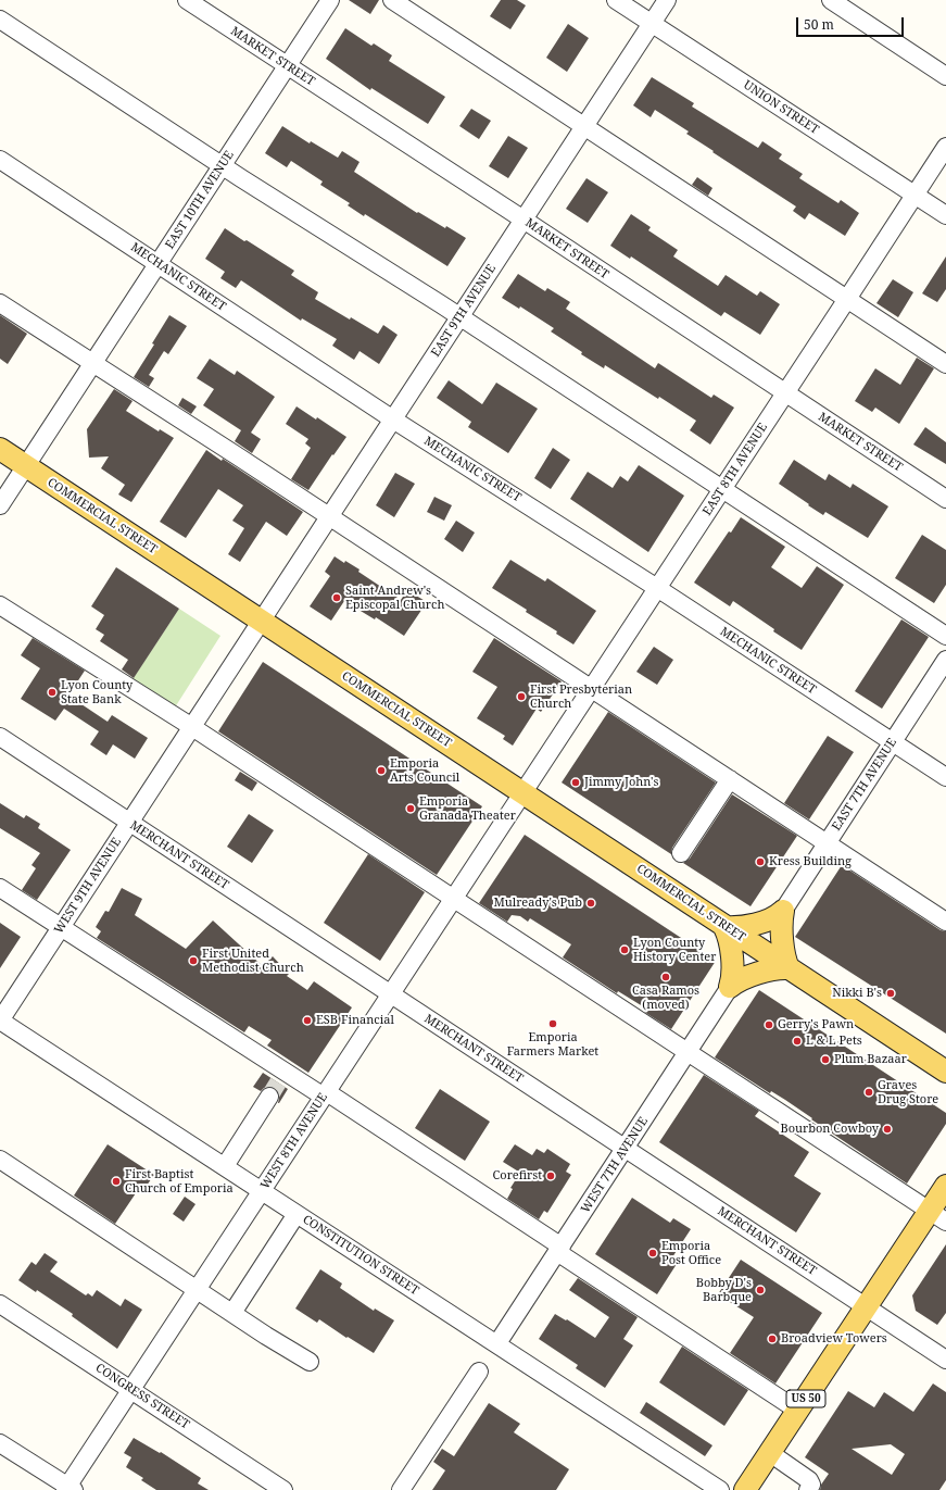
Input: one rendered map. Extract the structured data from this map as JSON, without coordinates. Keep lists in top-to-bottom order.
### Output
{
  "streets": {
    "main road": ["COMMERCIAL STREET", "US 50"],
    "street": [
      "MARKET STREET",
      "UNION STREET",
      "EAST 10TH AVENUE",
      "MECHANIC STREET",
      "EAST 9TH AVENUE",
      "EAST 8TH AVENUE",
      "EAST 7TH AVENUE",
      "MERCHANT STREET",
      "WEST 9TH AVENUE",
      "WEST 8TH AVENUE",
      "WEST 7TH AVENUE",
      "CONSTITUTION STREET",
      "CONGRESS STREET"
    ]
  },
  "crossings": [
    ["MARKET STREET", "EAST 10TH AVENUE"],
    ["MARKET STREET", "EAST 9TH AVENUE"],
    ["MARKET STREET", "EAST 8TH AVENUE"],
    ["UNION STREET", "EAST 9TH AVENUE"],
    ["UNION STREET", "EAST 8TH AVENUE"],
    ["EAST 10TH AVENUE", "MECHANIC STREET"],
    ["EAST 10TH AVENUE", "COMMERCIAL STREET"],
    ["MECHANIC STREET", "EAST 9TH AVENUE"],
    ["MECHANIC STREET", "EAST 8TH AVENUE"],
    ["MECHANIC STREET", "EAST 7TH AVENUE"],
    ["EAST 9TH AVENUE", "COMMERCIAL STREET"],
    ["EAST 9TH AVENUE", "WEST 9TH AVENUE"],
    ["EAST 8TH AVENUE", "COMMERCIAL STREET"],
    ["EAST 8TH AVENUE", "WEST 8TH AVENUE"],
    ["COMMERCIAL STREET", "WEST 9TH AVENUE"],
    ["COMMERCIAL STREET", "WEST 8TH AVENUE"],
    ["MERCHANT STREET", "WEST 9TH AVENUE"],
    ["MERCHANT STREET", "WEST 8TH AVENUE"],
    ["MERCHANT STREET", "WEST 7TH AVENUE"],
    ["MERCHANT STREET", "US 50"],
    ["WEST 9TH AVENUE", "CONSTITUTION STREET"],
    ["WEST 8TH AVENUE", "CONSTITUTION STREET"],
    ["WEST 8TH AVENUE", "CONGRESS STREET"],
    ["WEST 7TH AVENUE", "CONSTITUTION STREET"]
  ],
  "places": [
    "Saint Andrew's Episcopal Church",
    "Lyon County State Bank",
    "First Presbyterian Church",
    "Emporia Arts Council",
    "Jimmy John's",
    "Emporia Granada Theater",
    "Kress Building",
    "Mulready's Pub",
    "Lyon County History Center",
    "First United Methodist Church",
    "Casa Ramos (moved)",
    "Nikki B's",
    "ESB Financial",
    "Emporia Farmers Market",
    "Gerry's Pawn",
    "L & L Pets",
    "Plum Bazaar",
    "Graves Drug Store",
    "Bourbon Cowboy",
    "Corefirst",
    "First Baptist Church of Emporia",
    "Emporia Post Office",
    "Bobby D's Barbque",
    "Broadview Towers"
  ],
  "scale_bar": "50 m"
}
